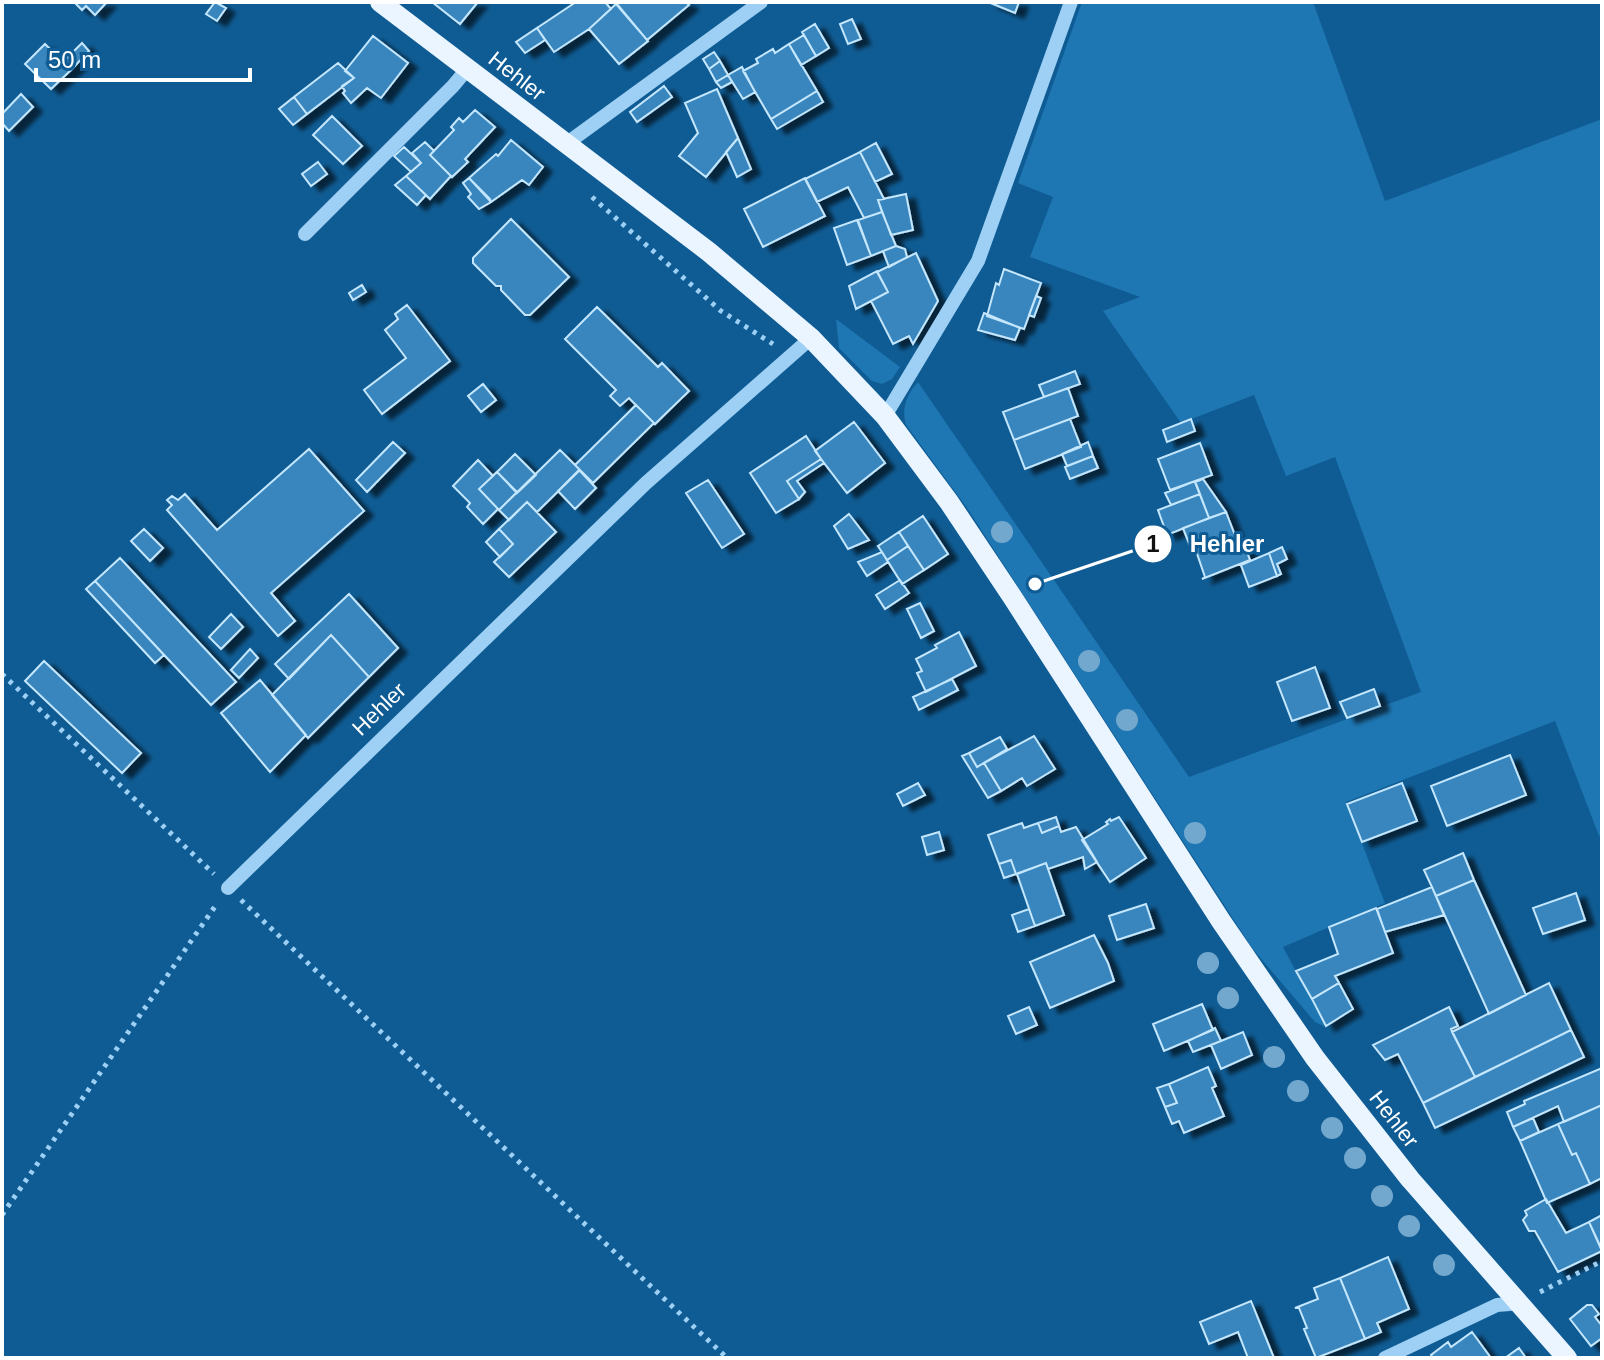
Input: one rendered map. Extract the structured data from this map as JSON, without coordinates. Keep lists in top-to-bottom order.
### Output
{
  "streets": {
    "main road": ["Hehler"]
  },
  "places": ["Hehler"],
  "scale_bar": "50 m"
}
